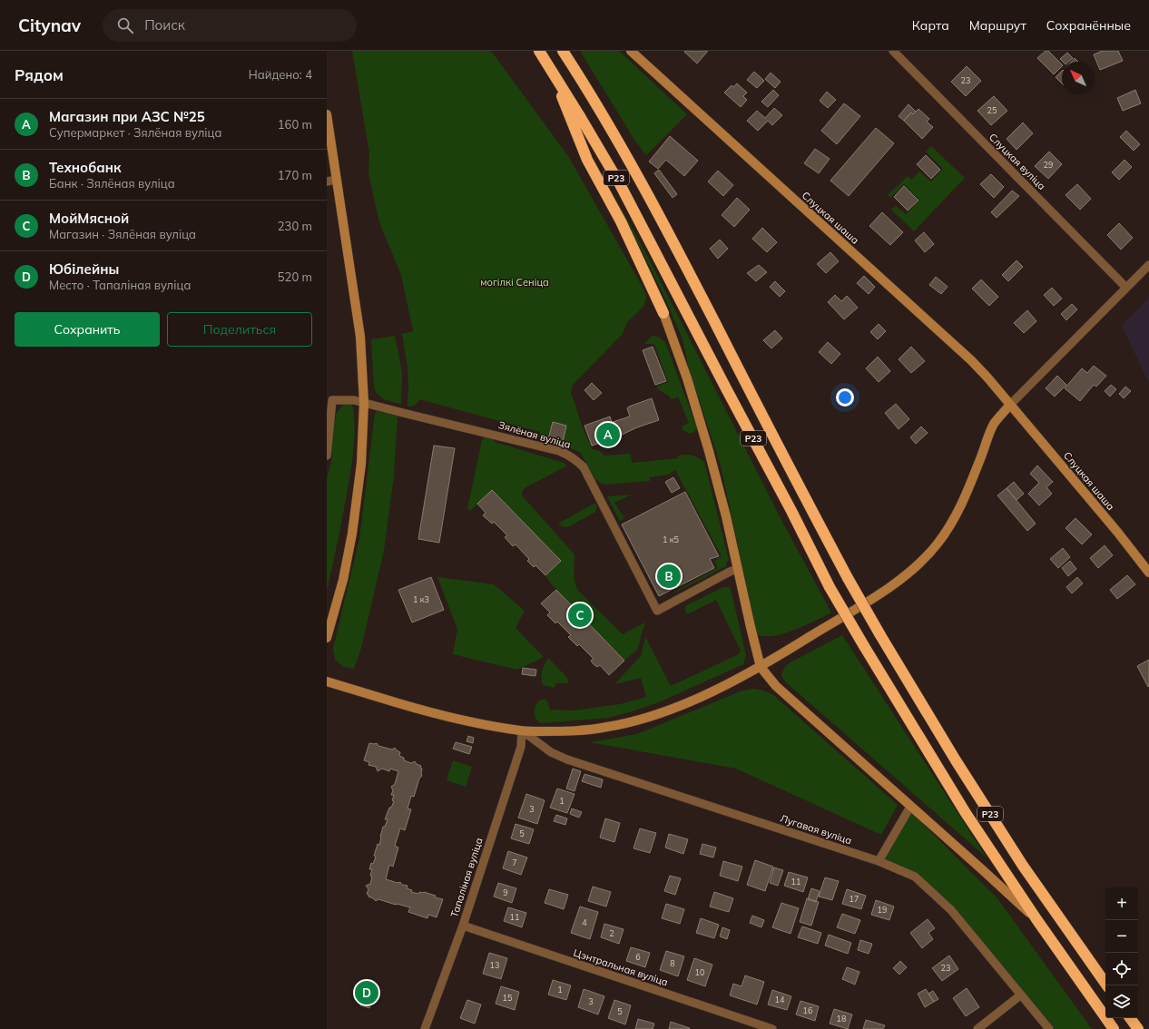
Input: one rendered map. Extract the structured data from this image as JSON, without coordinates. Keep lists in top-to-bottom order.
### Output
{
  "streets": {
    "highway": ["Р23"],
    "street": [
      "Слуцкая вуліца",
      "Слуцкая шаша",
      "Зялёная вуліца",
      "Лугавая вуліца",
      "Тапаліная вуліца",
      "Цэнтральная вуліца"
    ]
  },
  "crossings": [
    ["Лугавая вуліца", "Тапаліная вуліца"],
    ["Тапаліная вуліца", "Цэнтральная вуліца"]
  ],
  "parks": ["могілкі Сеніца"],
  "house_numbers": [
    "23",
    "25",
    "29",
    "1 к5",
    "1 к3",
    "1",
    "3",
    "5",
    "7",
    "11",
    "9",
    "17",
    "19",
    "11",
    "4",
    "2",
    "6",
    "8",
    "13",
    "23",
    "10",
    "1",
    "15",
    "14",
    "3",
    "16",
    "5",
    "18"
  ],
  "north": "top left",
  "page": {
    "header": "Citynav",
    "search": "Поиск",
    "nav": ["Карта", "Маршрут", "Сохранённые"],
    "heading": ["Рядом", "Найдено: 4"],
    "list": [
      {
        "mark": "A",
        "name": "Магазин при АЗС №25",
        "note": "Супермаркет · Зялёная вуліца",
        "value": "160 m"
      },
      {
        "mark": "B",
        "name": "Технобанк",
        "note": "Банк · Зялёная вуліца",
        "value": "170 m"
      },
      {
        "mark": "C",
        "name": "МойМясной",
        "note": "Магазин · Зялёная вуліца",
        "value": "230 m"
      },
      {
        "mark": "D",
        "name": "Юбілейны",
        "note": "Место · Тапаліная вуліца",
        "value": "520 m"
      }
    ],
    "buttons": ["Сохранить", "Поделиться"],
    "pins": [
      "A",
      "B",
      "C",
      "D"
    ],
    "map_buttons": ["+", "−"]
  }
}
